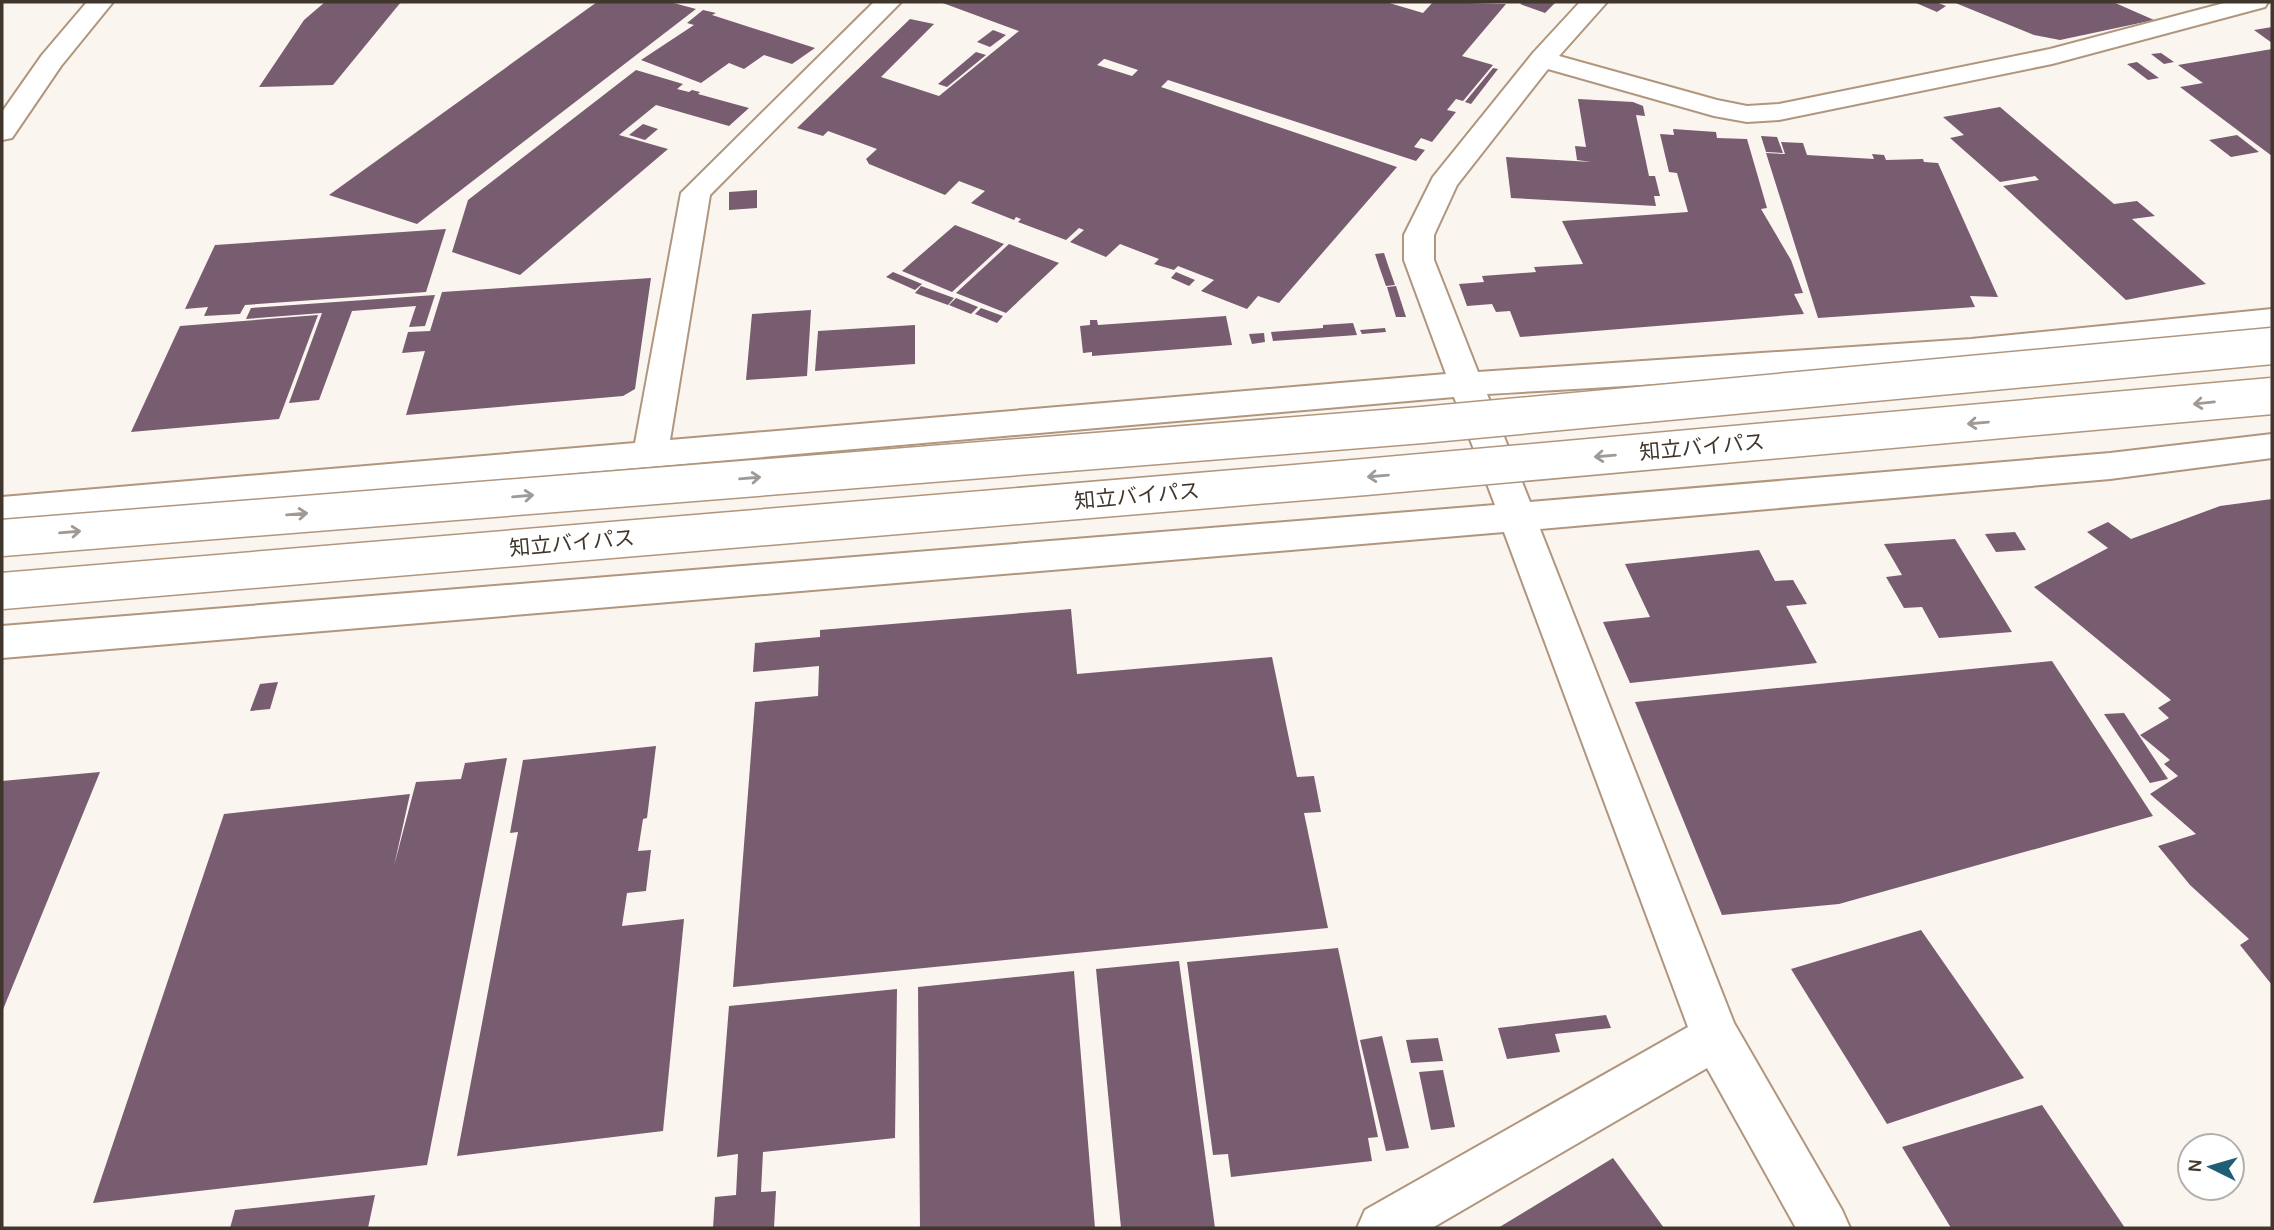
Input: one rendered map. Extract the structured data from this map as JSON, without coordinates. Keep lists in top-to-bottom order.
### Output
{
  "streets": {
    "main road": ["知立バイパス"]
  },
  "north": "left"
}
